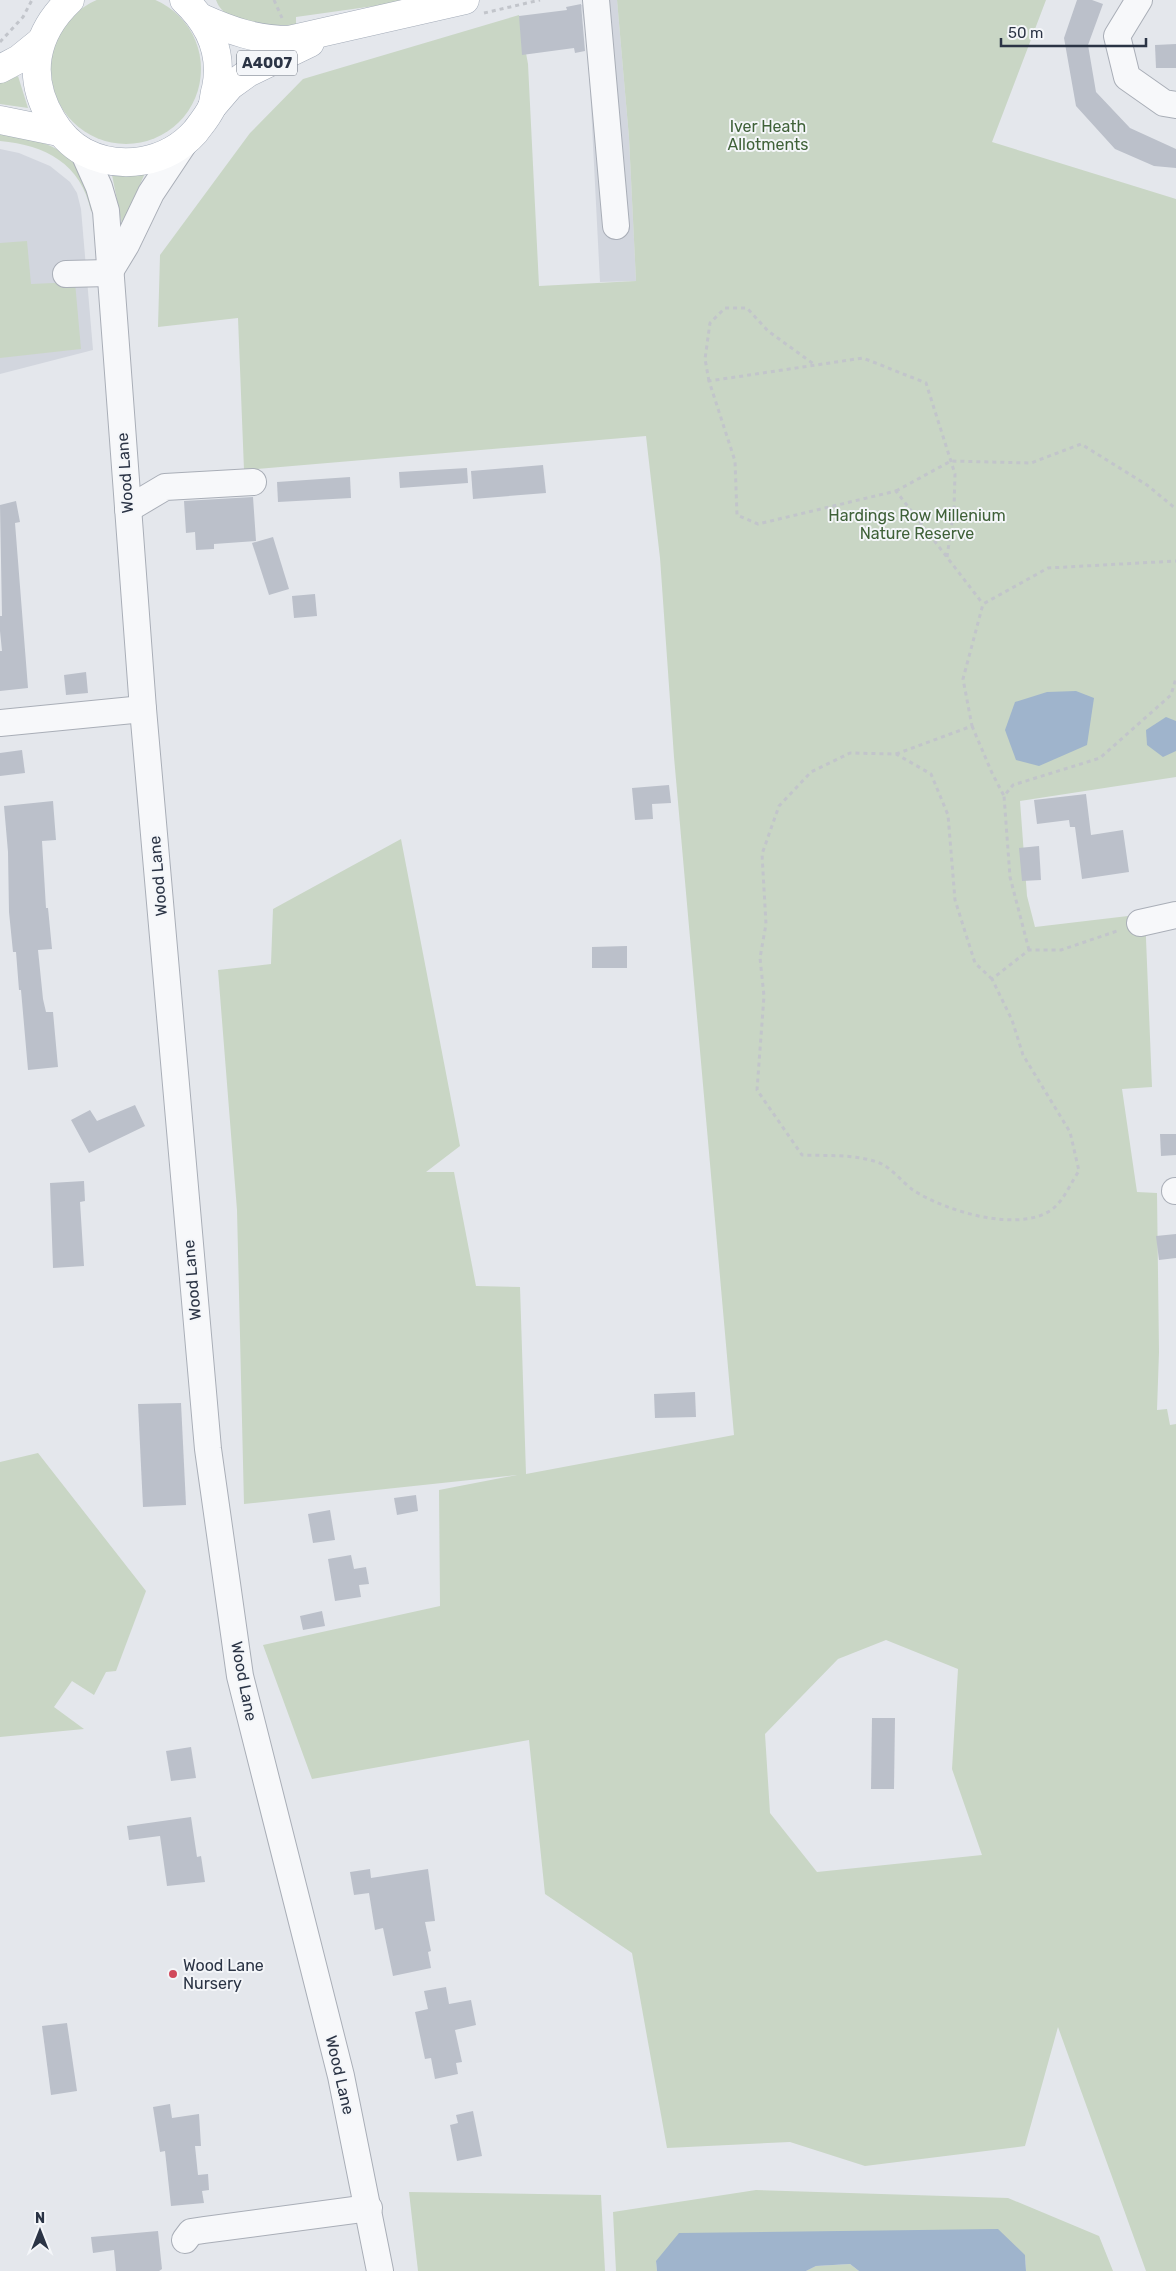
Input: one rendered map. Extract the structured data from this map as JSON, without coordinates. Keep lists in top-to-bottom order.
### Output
{
  "streets": {
    "main road": ["A4007"],
    "street": ["Wood Lane"]
  },
  "parks": ["Iver Heath Allotments", "Hardings Row Millenium Nature Reserve"],
  "places": ["Wood Lane Nursery"],
  "scale_bar": "50 m",
  "north": "top"
}
